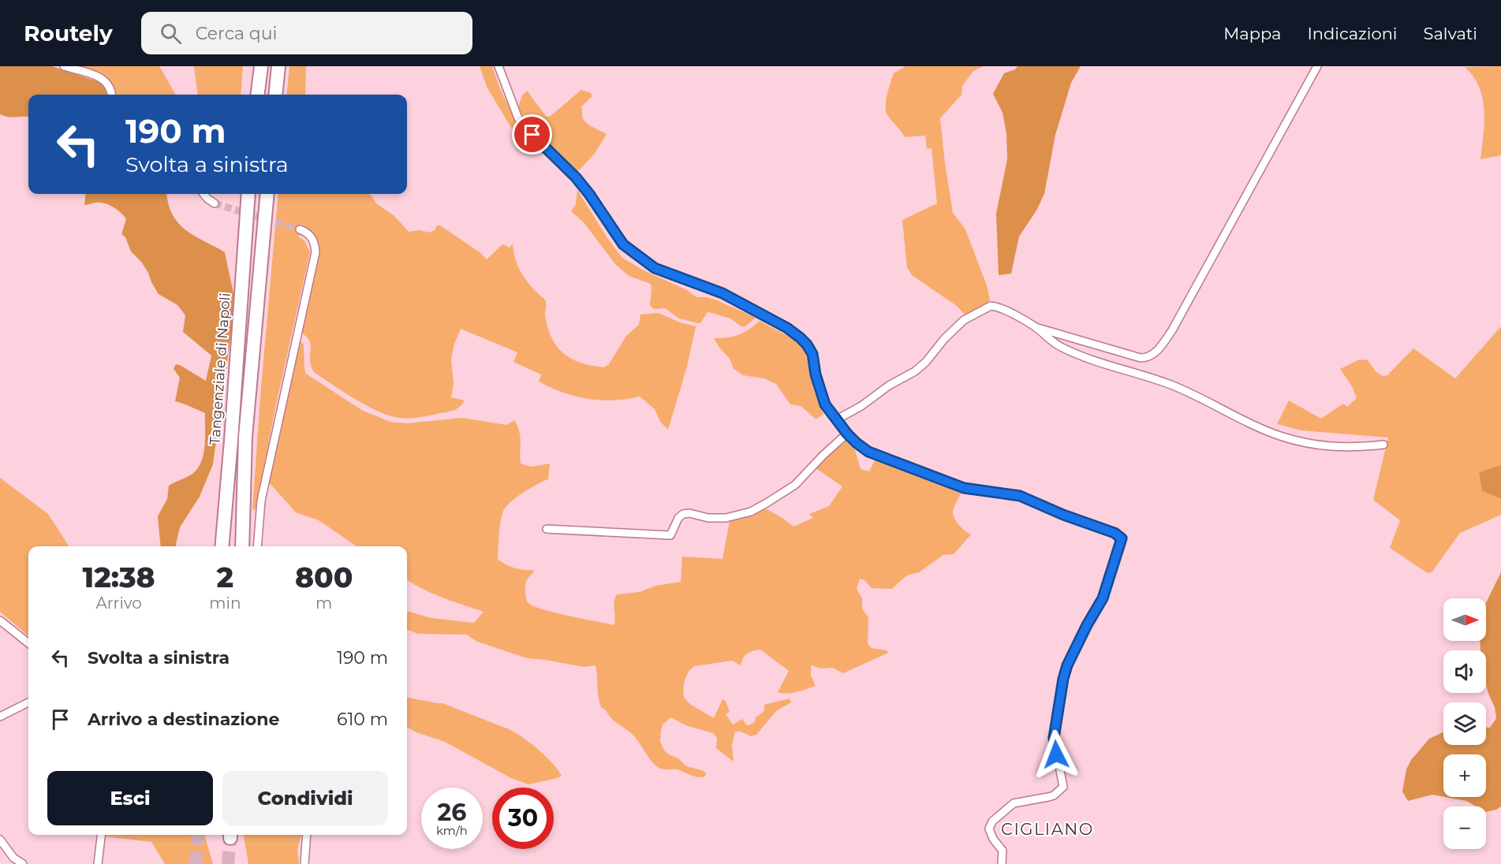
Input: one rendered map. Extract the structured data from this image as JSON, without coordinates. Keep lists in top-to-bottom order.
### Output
{
  "streets": {
    "highway": ["Tangenziale di Napoli"]
  },
  "districts": ["CIGLIANO"],
  "north": "right",
  "page": {
    "header": "Routely",
    "search": "Cerca qui",
    "nav": ["Mappa", "Indicazioni", "Salvati"],
    "turn": ["190 m", "Svolta a sinistra"],
    "eta": [
      "12:38",
      "Arrivo",
      "2",
      "min",
      "800",
      "m"
    ],
    "map_buttons": ["+", "−"],
    "list": [
      {
        "name": "Svolta a sinistra",
        "value": "190 m"
      },
      {
        "name": "Arrivo a destinazione",
        "value": "610 m"
      }
    ],
    "buttons": ["Esci", "Condividi"],
    "speed": "26 km/h",
    "limit": "30"
  }
}
